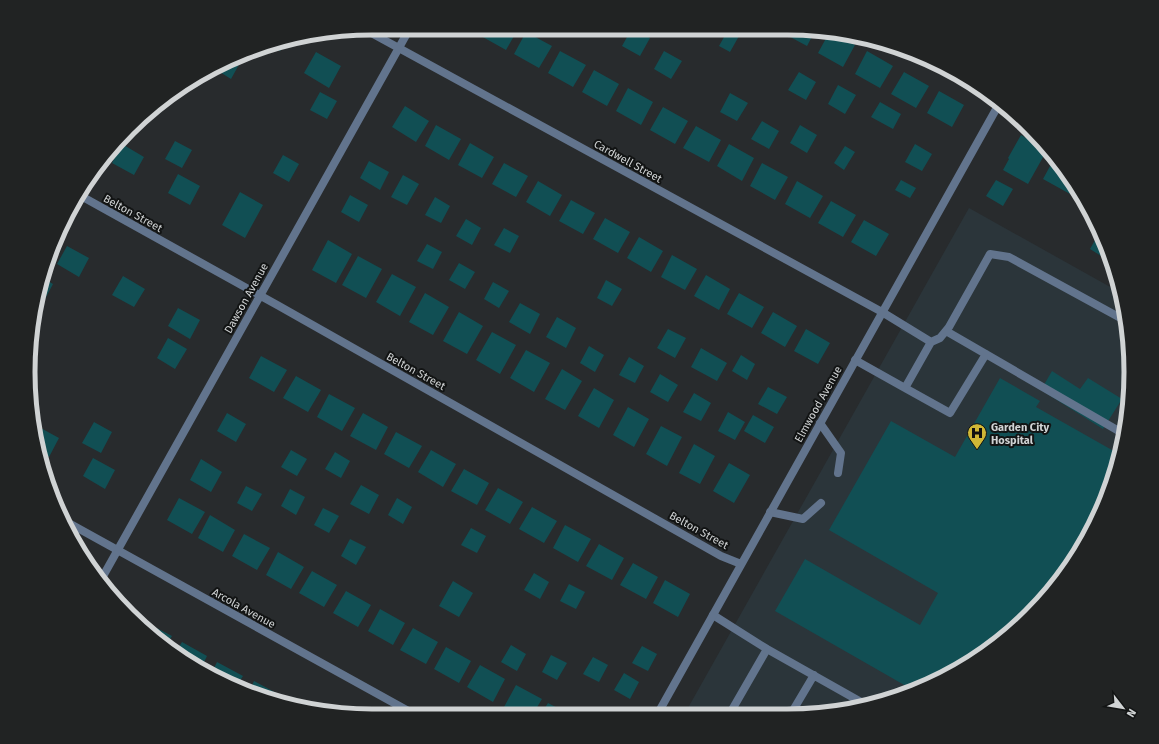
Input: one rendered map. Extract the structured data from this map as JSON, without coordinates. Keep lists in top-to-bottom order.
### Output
{
  "streets": {
    "street": [
      "Cardwell Street",
      "Belton Street",
      "Dawson Avenue",
      "Elmwood Avenue",
      "Arcola Avenue"
    ]
  },
  "crossings": [
    ["Cardwell Street", "Dawson Avenue"],
    ["Cardwell Street", "Elmwood Avenue"],
    ["Belton Street", "Dawson Avenue"],
    ["Belton Street", "Elmwood Avenue"],
    ["Dawson Avenue", "Arcola Avenue"]
  ],
  "places": {
    "hospital": ["Garden City Hospital"]
  },
  "north": "bottom right"
}
